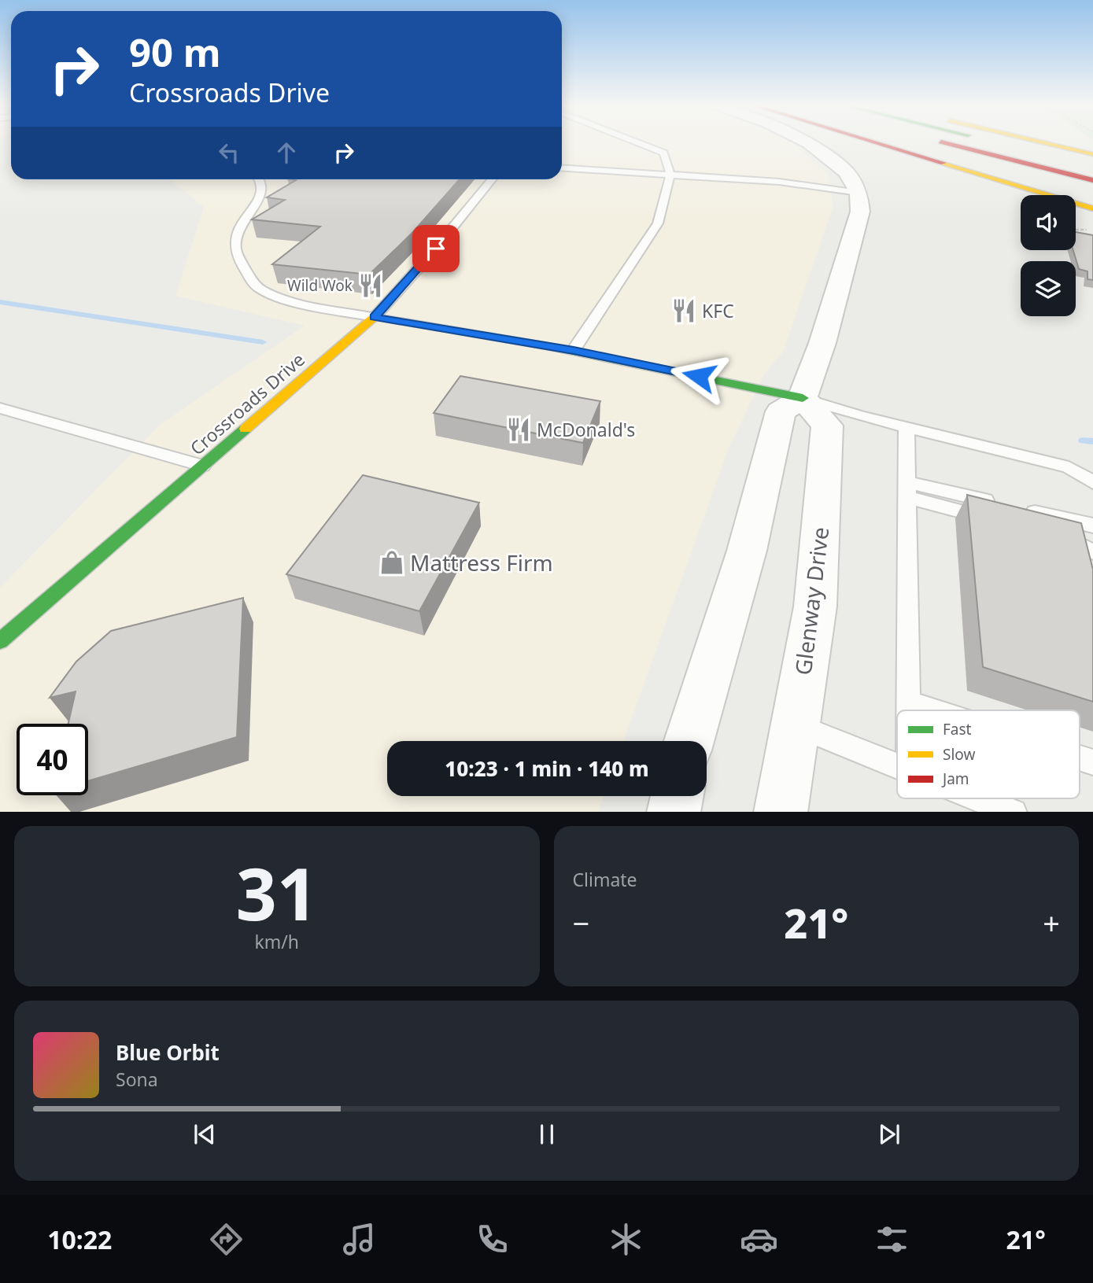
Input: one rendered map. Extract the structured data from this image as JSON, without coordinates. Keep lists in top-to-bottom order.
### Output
{
  "streets": {
    "main road": ["Crossroads Drive"],
    "street": ["Glenway Drive"]
  },
  "places": {
    "restaurant": ["Wild Wok", "KFC", "McDonald's"],
    "shop": ["Mattress Firm"]
  },
  "legend": ["Fast", "Slow", "Jam"],
  "page": {
    "turn": ["90 m", "Crossroads Drive"],
    "limit": "40",
    "trip": "10:23 · 1 min · 140 m",
    "tile": [
      ["31", "km/h"],
      "Climate"
    ],
    "heat": ["−", "21°", "+"],
    "song": ["Blue Orbit", "Sona"],
    "tabs": ["10:22", "21°"]
  }
}
